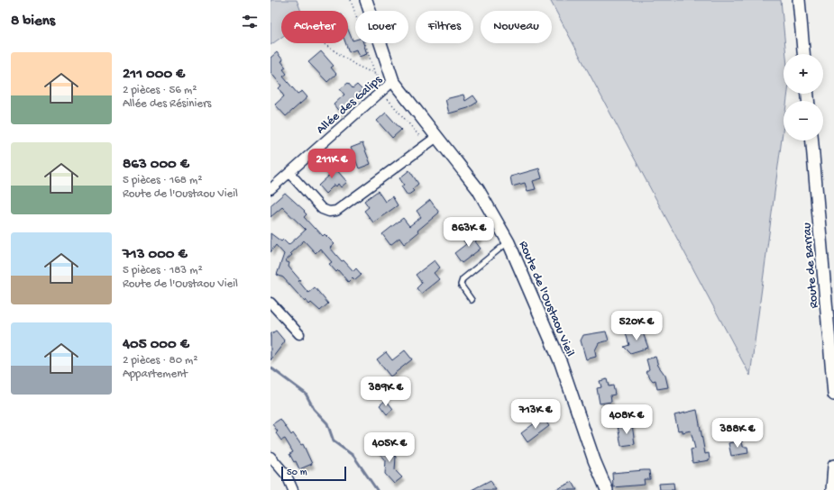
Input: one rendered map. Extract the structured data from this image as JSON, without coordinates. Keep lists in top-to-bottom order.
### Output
{
  "streets": {
    "street": ["Allée des Galips", "Route de Barrau", "Route de l'Oustaou Vieil"]
  },
  "crossings": [
    ["Allée des Galips", "Route de l'Oustaou Vieil"]
  ],
  "scale_bar": "50 m",
  "page": {
    "heading": "8 biens",
    "chip": [
      "Acheter",
      "Louer",
      "Filtres",
      "Nouveau"
    ],
    "list": [
      {
        "name": "211 000 €",
        "note": "2 pièces · 56 m² · Allée des Résiniers"
      },
      {
        "name": "863 000 €",
        "note": "5 pièces · 168 m² · Route de l'Oustaou Vieil"
      },
      {
        "name": "713 000 €",
        "note": "5 pièces · 183 m² · Route de l'Oustaou Vieil"
      },
      {
        "name": "405 000 €",
        "note": "2 pièces · 80 m² · Appartement"
      }
    ],
    "map_buttons": ["+", "−"],
    "price": [
      "211K €",
      "863K €",
      "520K €",
      "389K €",
      "713K €",
      "408K €",
      "388K €",
      "405K €"
    ],
    "scale": "50 m"
  }
}
